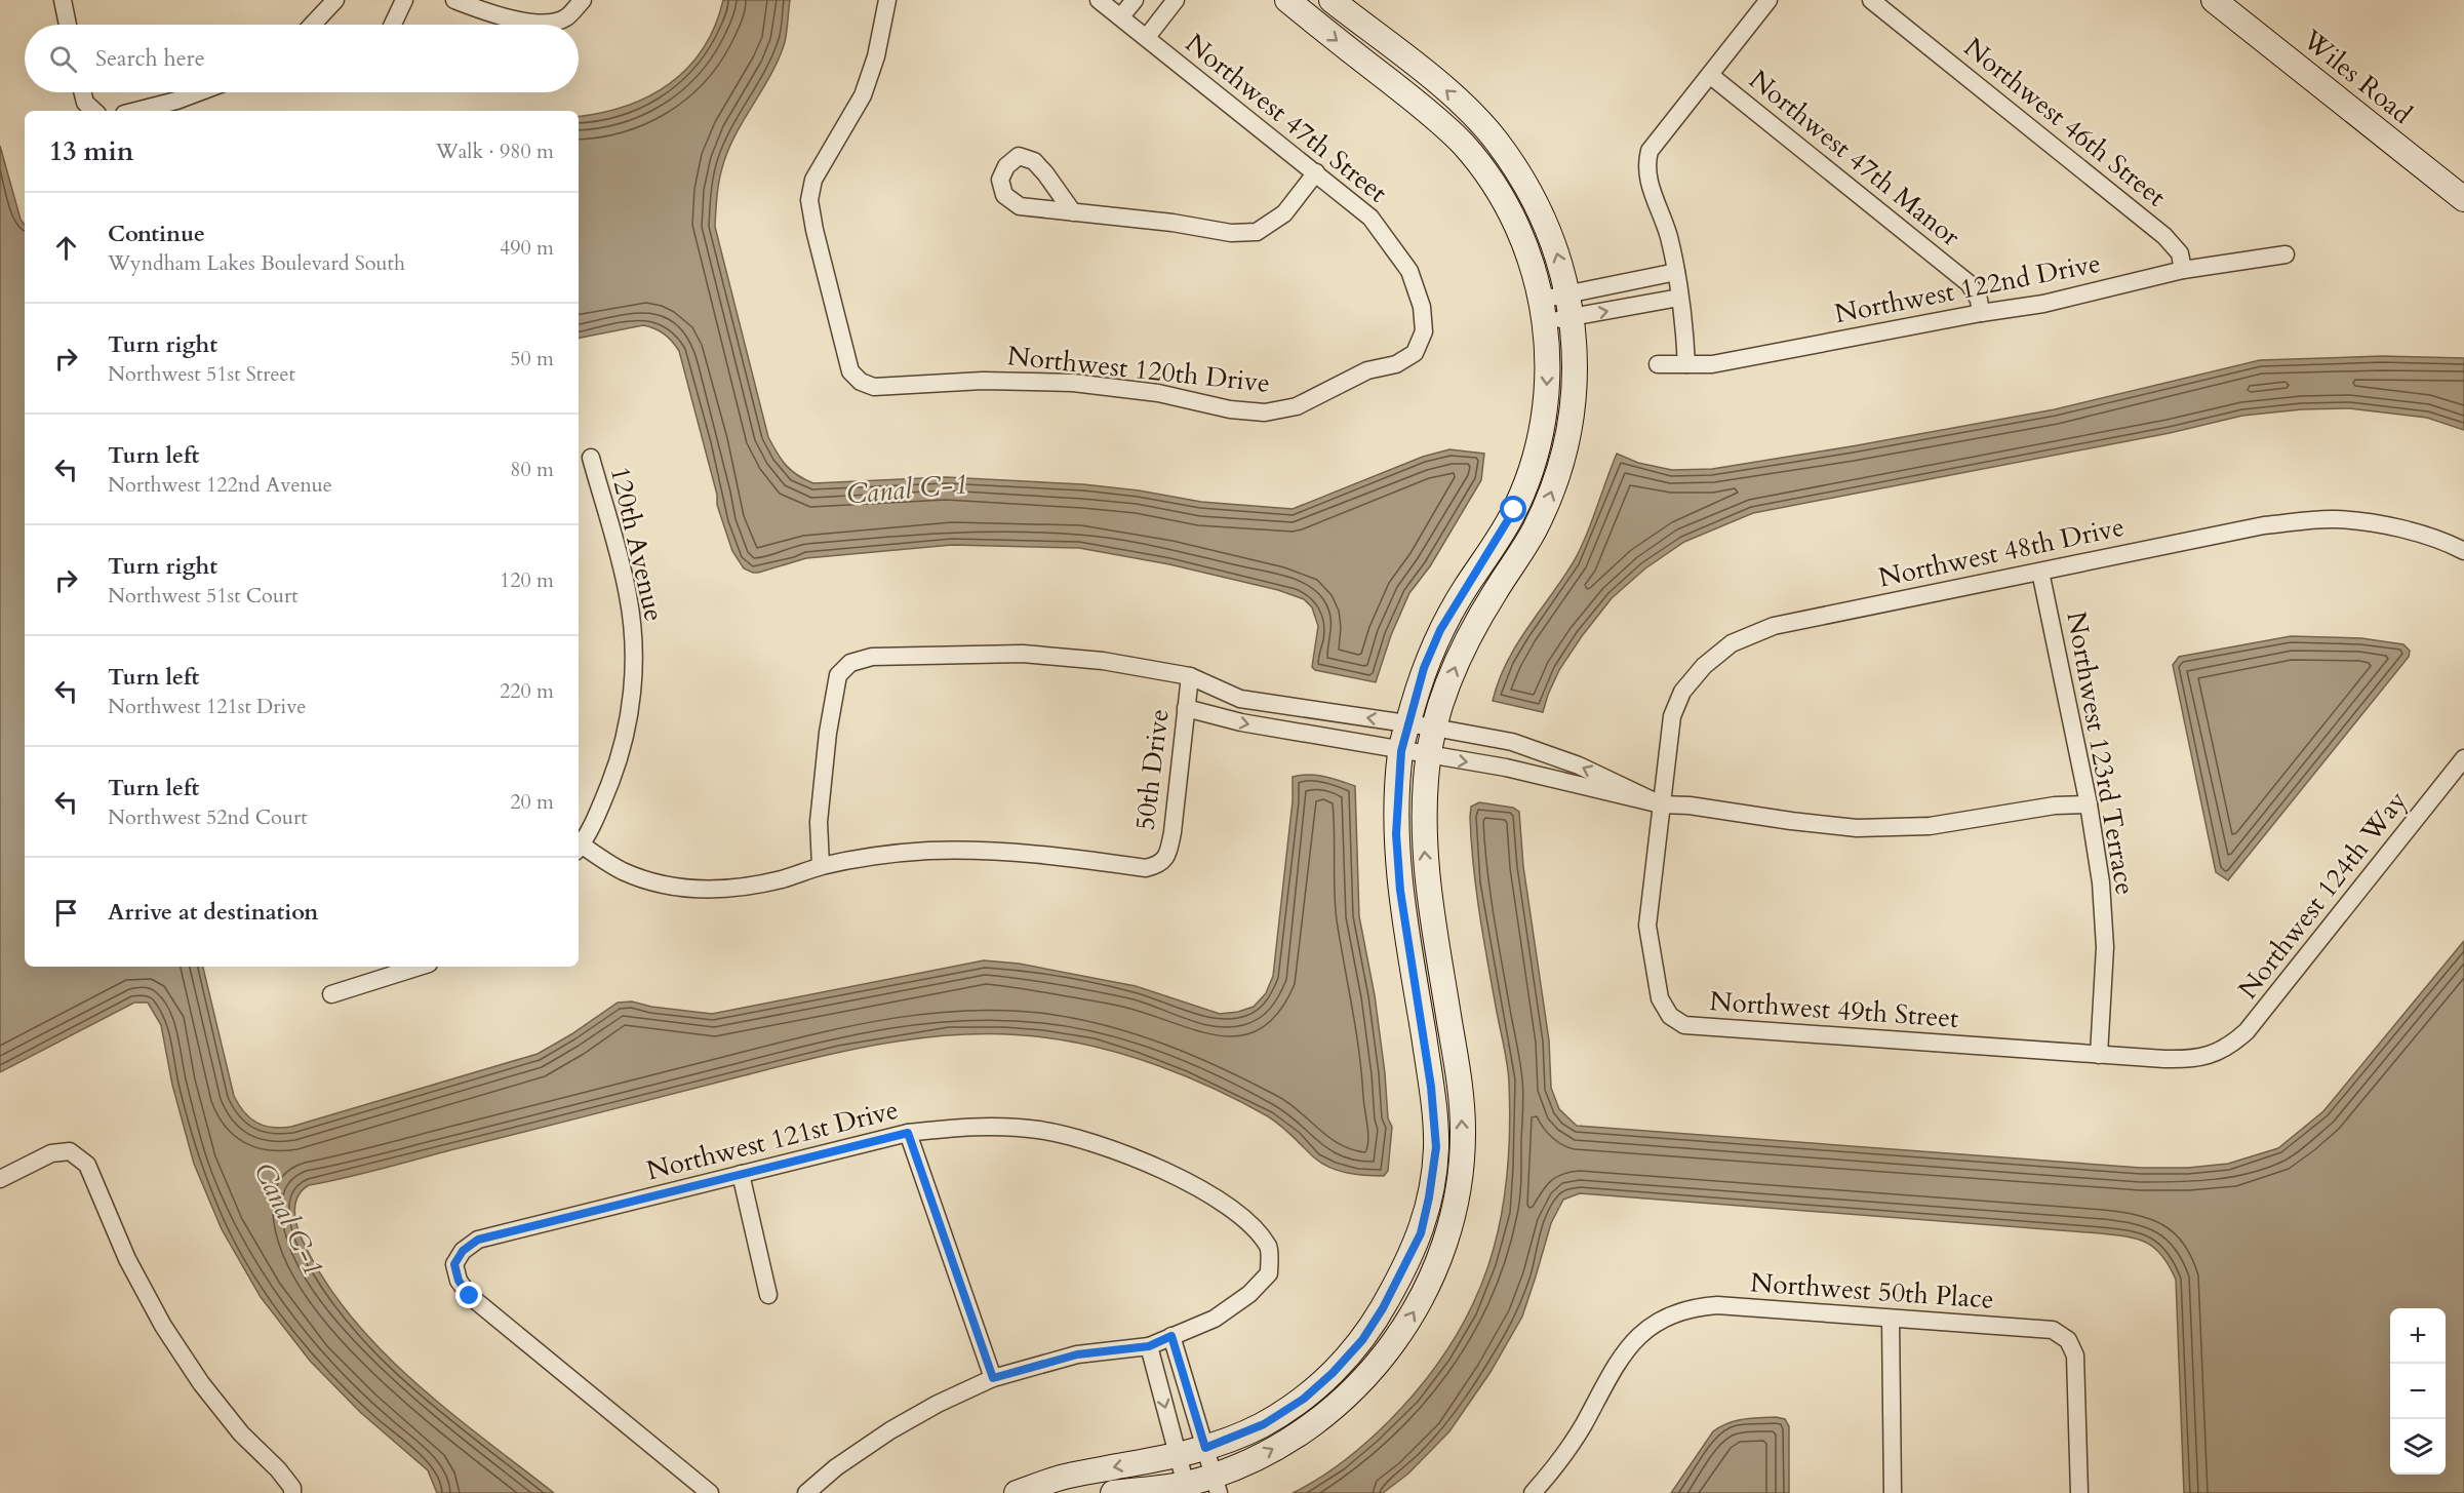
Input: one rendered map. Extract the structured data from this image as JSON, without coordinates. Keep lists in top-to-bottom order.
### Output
{
  "streets": {
    "street": [
      "Wiles Road",
      "Northwest 47th Street",
      "Northwest 46th Street",
      "Northwest 47th Manor",
      "Northwest 122nd Drive",
      "Northwest 120th Drive",
      "120th Avenue",
      "Northwest 48th Drive",
      "Northwest 123rd Terrace",
      "50th Drive",
      "Northwest 124th Way",
      "Northwest 49th Street",
      "Northwest 121st Drive",
      "Northwest 50th Place"
    ]
  },
  "crossings": [
    ["Northwest 47th Street", "Northwest 120th Drive"],
    ["Northwest 46th Street", "Northwest 122nd Drive"],
    ["Northwest 47th Manor", "Northwest 122nd Drive"],
    ["Northwest 48th Drive", "Northwest 123rd Terrace"],
    ["Northwest 48th Drive", "Northwest 49th Street"],
    ["Northwest 123rd Terrace", "Northwest 49th Street"],
    ["Northwest 124th Way", "Northwest 49th Street"]
  ],
  "water": ["Canal C-1"],
  "page": {
    "search": "Search here",
    "heading": ["13 min", "Walk · 980 m"],
    "list": [
      ["Continue", "Wyndham Lakes Boulevard South", "490 m"],
      ["Turn right", "Northwest 51st Street", "50 m"],
      ["Turn left", "Northwest 122nd Avenue", "80 m"],
      ["Turn right", "Northwest 51st Court", "120 m"],
      ["Turn left", "Northwest 121st Drive", "220 m"],
      ["Turn left", "Northwest 52nd Court", "20 m"],
      "Arrive at destination"
    ],
    "map_buttons": ["+", "−"]
  }
}
